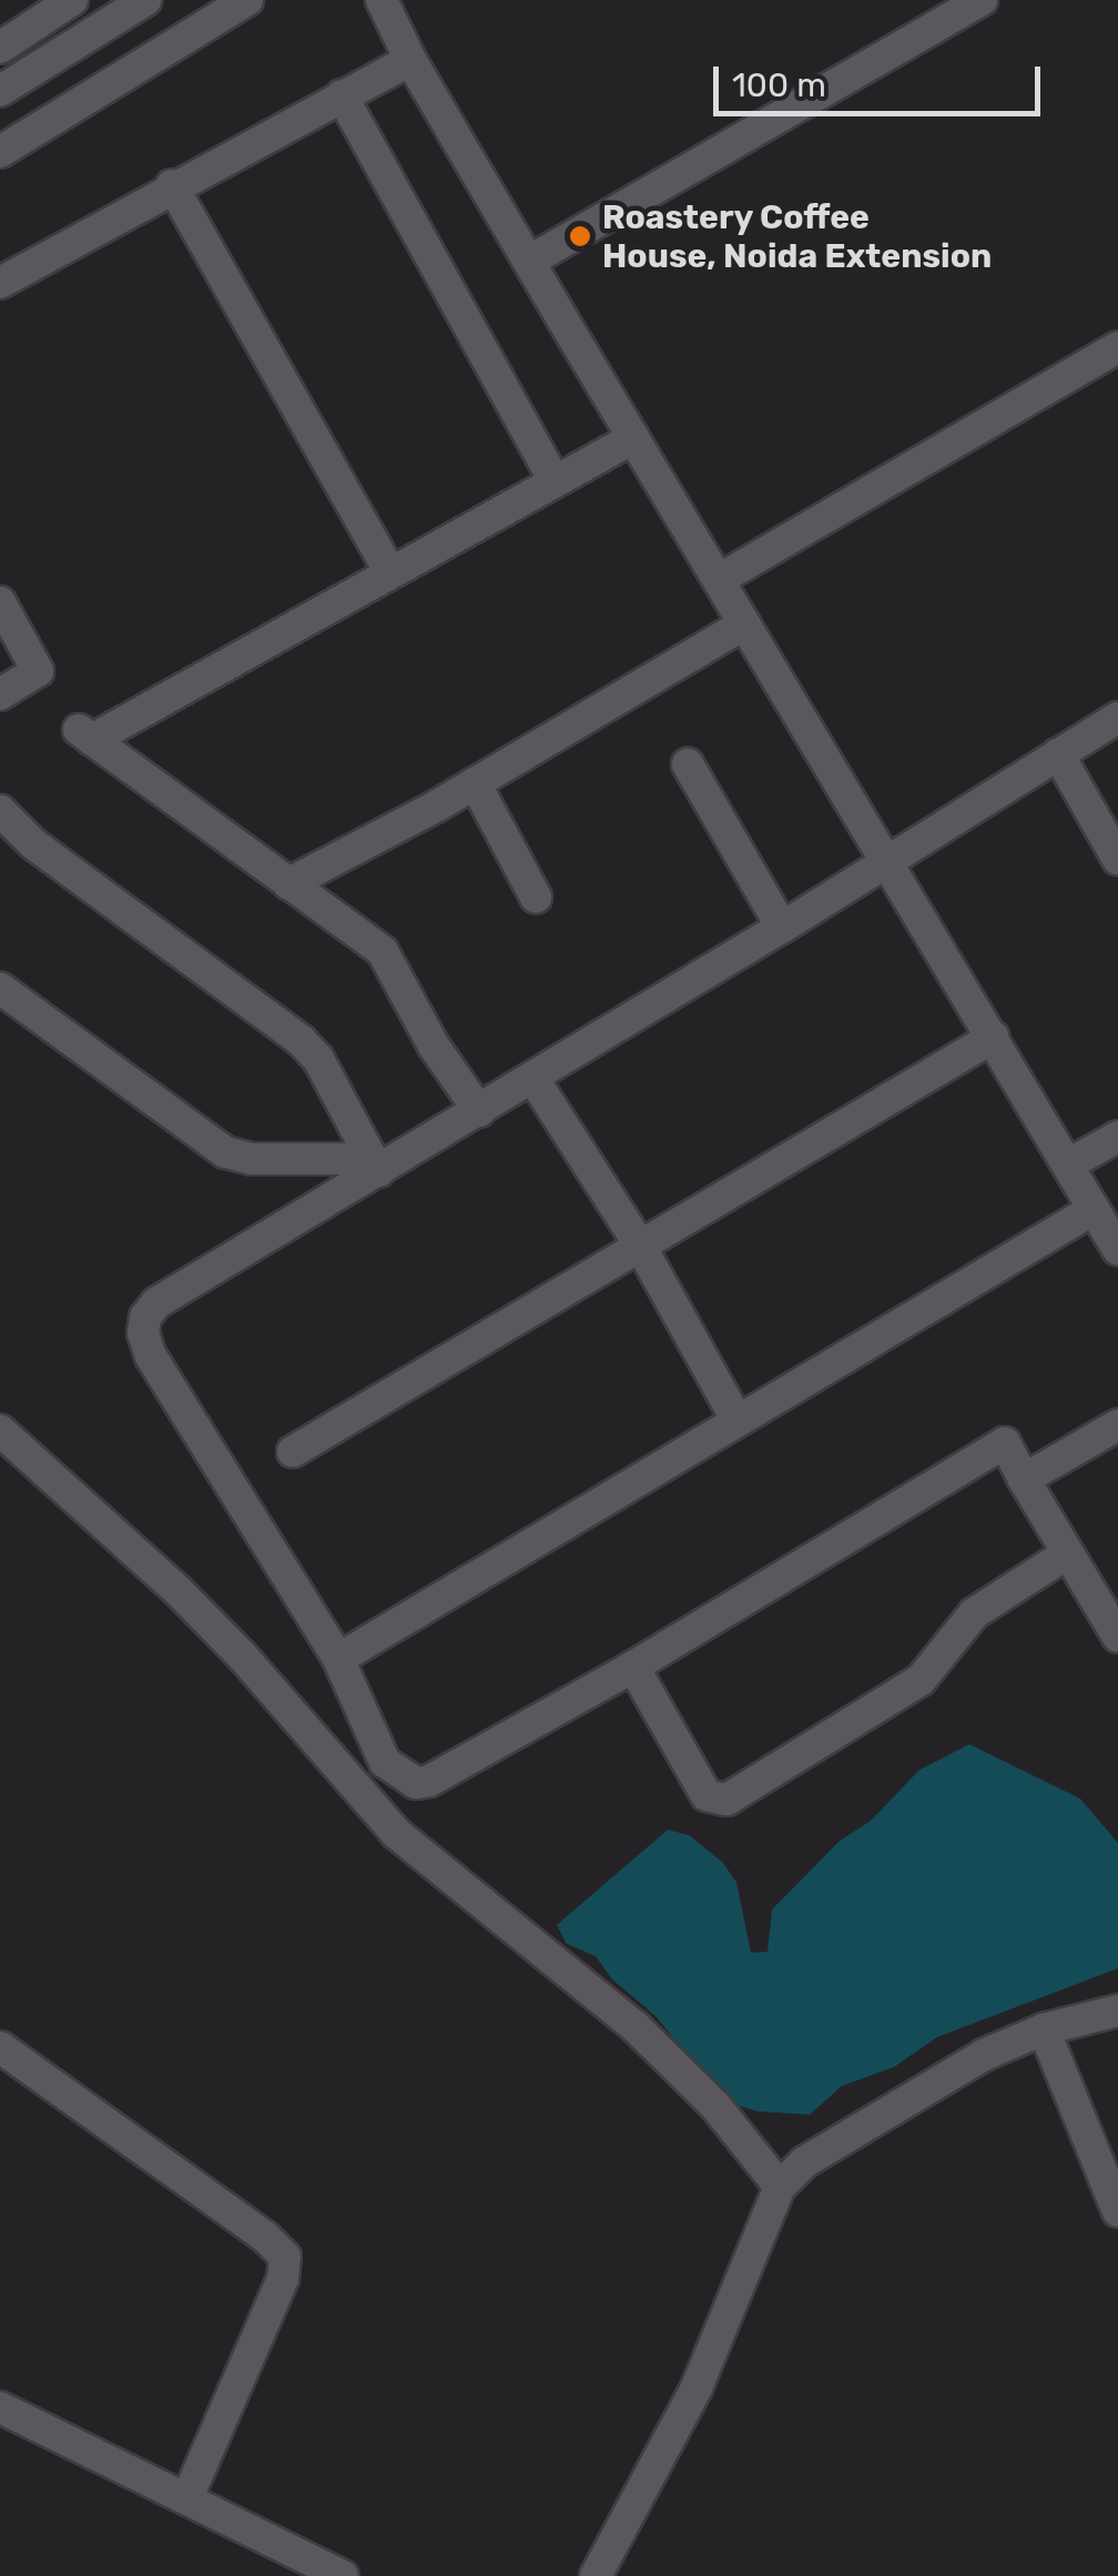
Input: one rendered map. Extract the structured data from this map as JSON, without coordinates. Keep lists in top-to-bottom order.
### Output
{
  "places": ["Roastery Coffee House, Noida Extension"],
  "scale_bar": "100 m"
}
